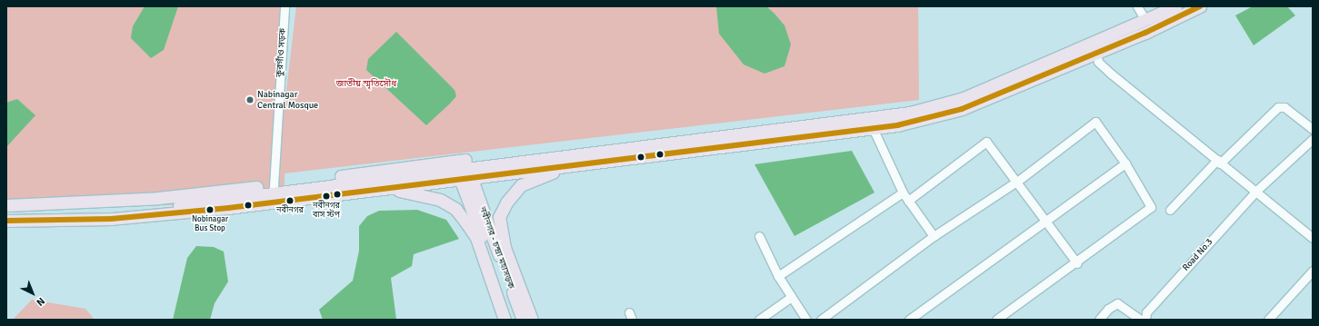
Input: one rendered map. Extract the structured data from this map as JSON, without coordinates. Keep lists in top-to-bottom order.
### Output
{
  "streets": {
    "highway": ["নবীনগর - চন্দ্রা মহাসড়ক"],
    "street": ["কুরগাঁও সড়ক", "Road No.3"]
  },
  "parks": ["জাতীয় স্মৃতিসৌধ"],
  "places": [
    "Nabinagar Central Mosque",
    "নবীনগর বাস স্টপ",
    "নবীনগর",
    "Nobinagar Bus Stop"
  ],
  "north": "bottom right"
}
